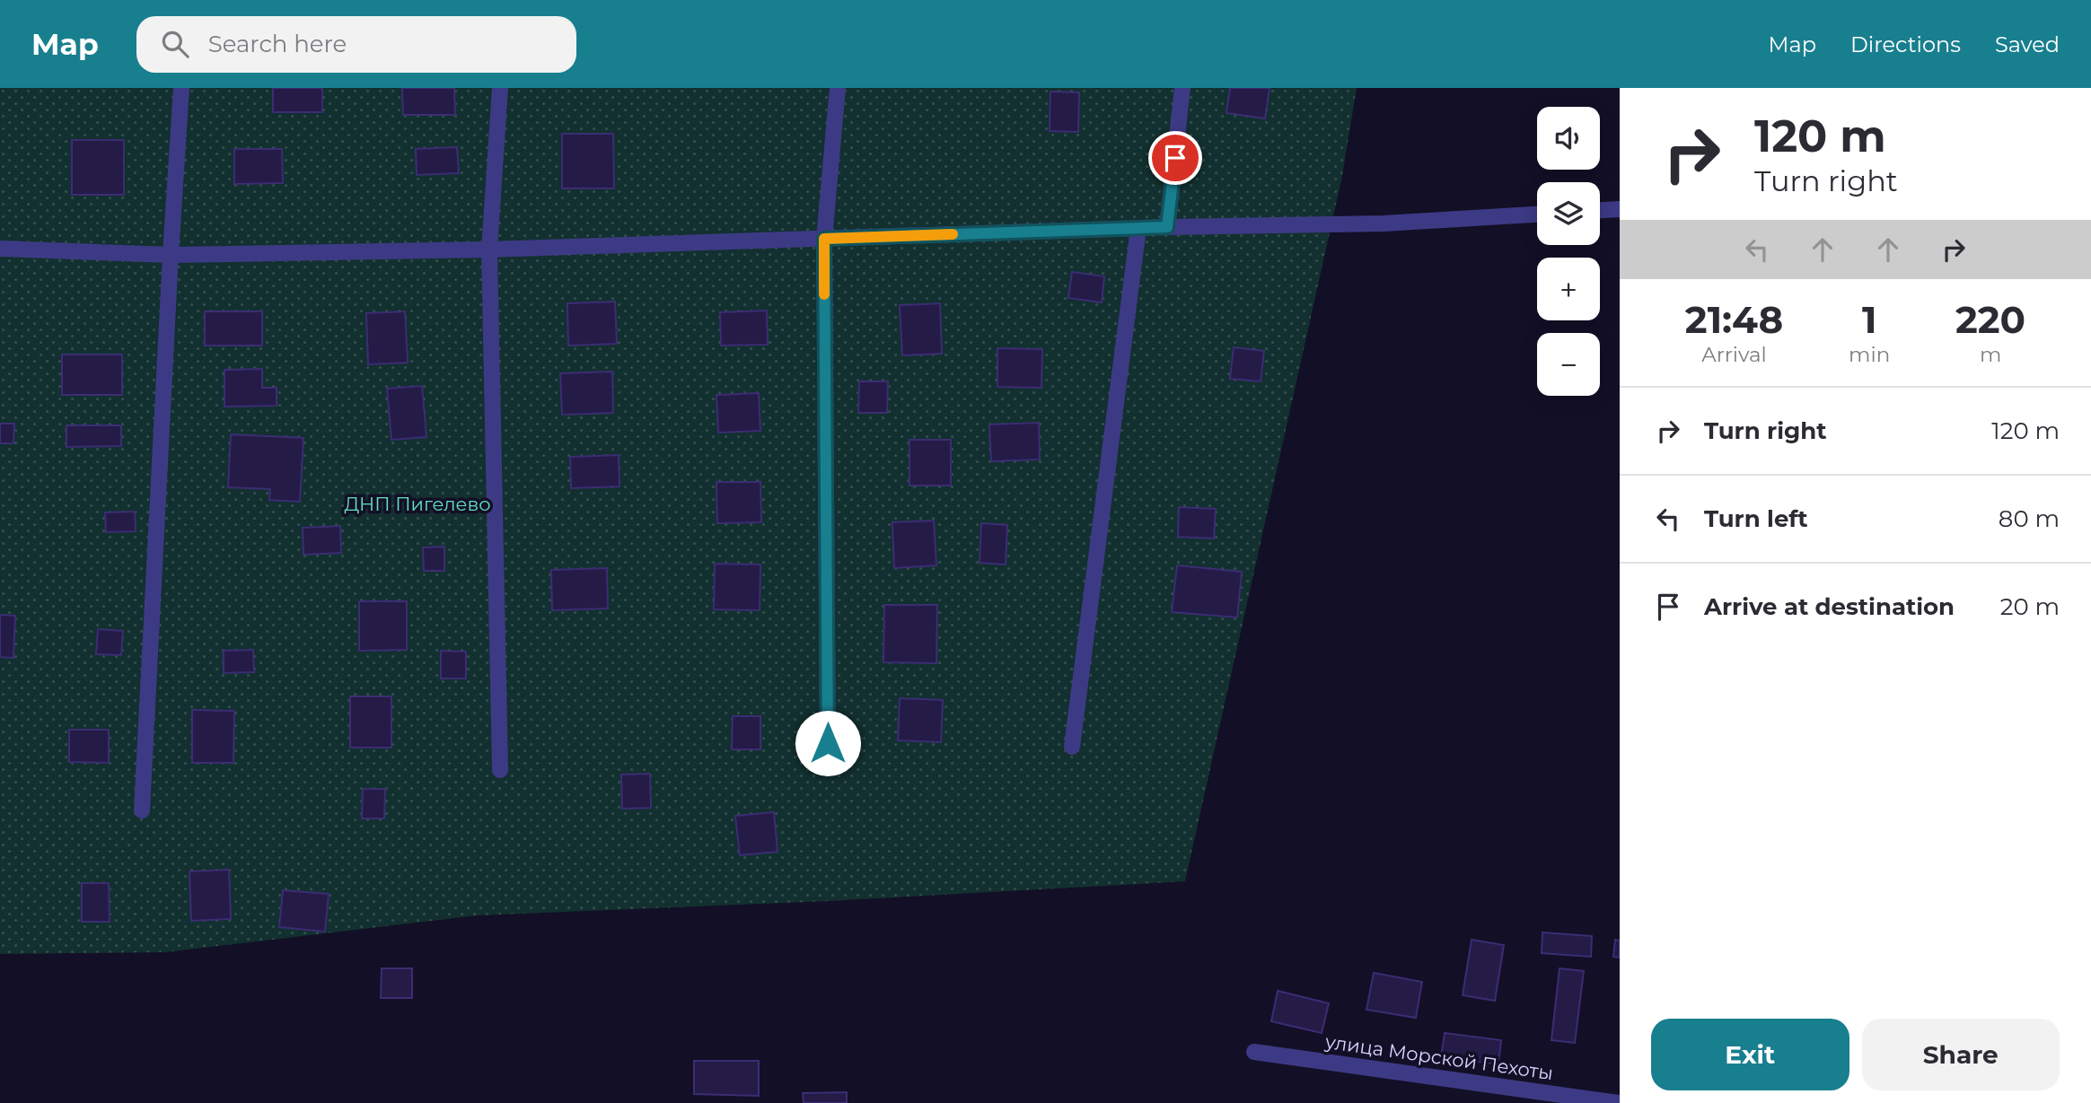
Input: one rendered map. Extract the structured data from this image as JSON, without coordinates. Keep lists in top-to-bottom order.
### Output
{
  "streets": {
    "street": ["улица Морской Пехоты"]
  },
  "parks": ["ДНП Пигелево"],
  "page": {
    "header": "Map",
    "search": "Search here",
    "nav": ["Map", "Directions", "Saved"],
    "turn": ["120 m", "Turn right"],
    "map_buttons": ["+", "−"],
    "eta": [
      "21:48",
      "Arrival",
      "1",
      "min",
      "220",
      "m"
    ],
    "list": [
      {
        "name": "Turn right",
        "value": "120 m"
      },
      {
        "name": "Turn left",
        "value": "80 m"
      },
      {
        "name": "Arrive at destination",
        "value": "20 m"
      }
    ],
    "buttons": ["Exit", "Share"]
  }
}
